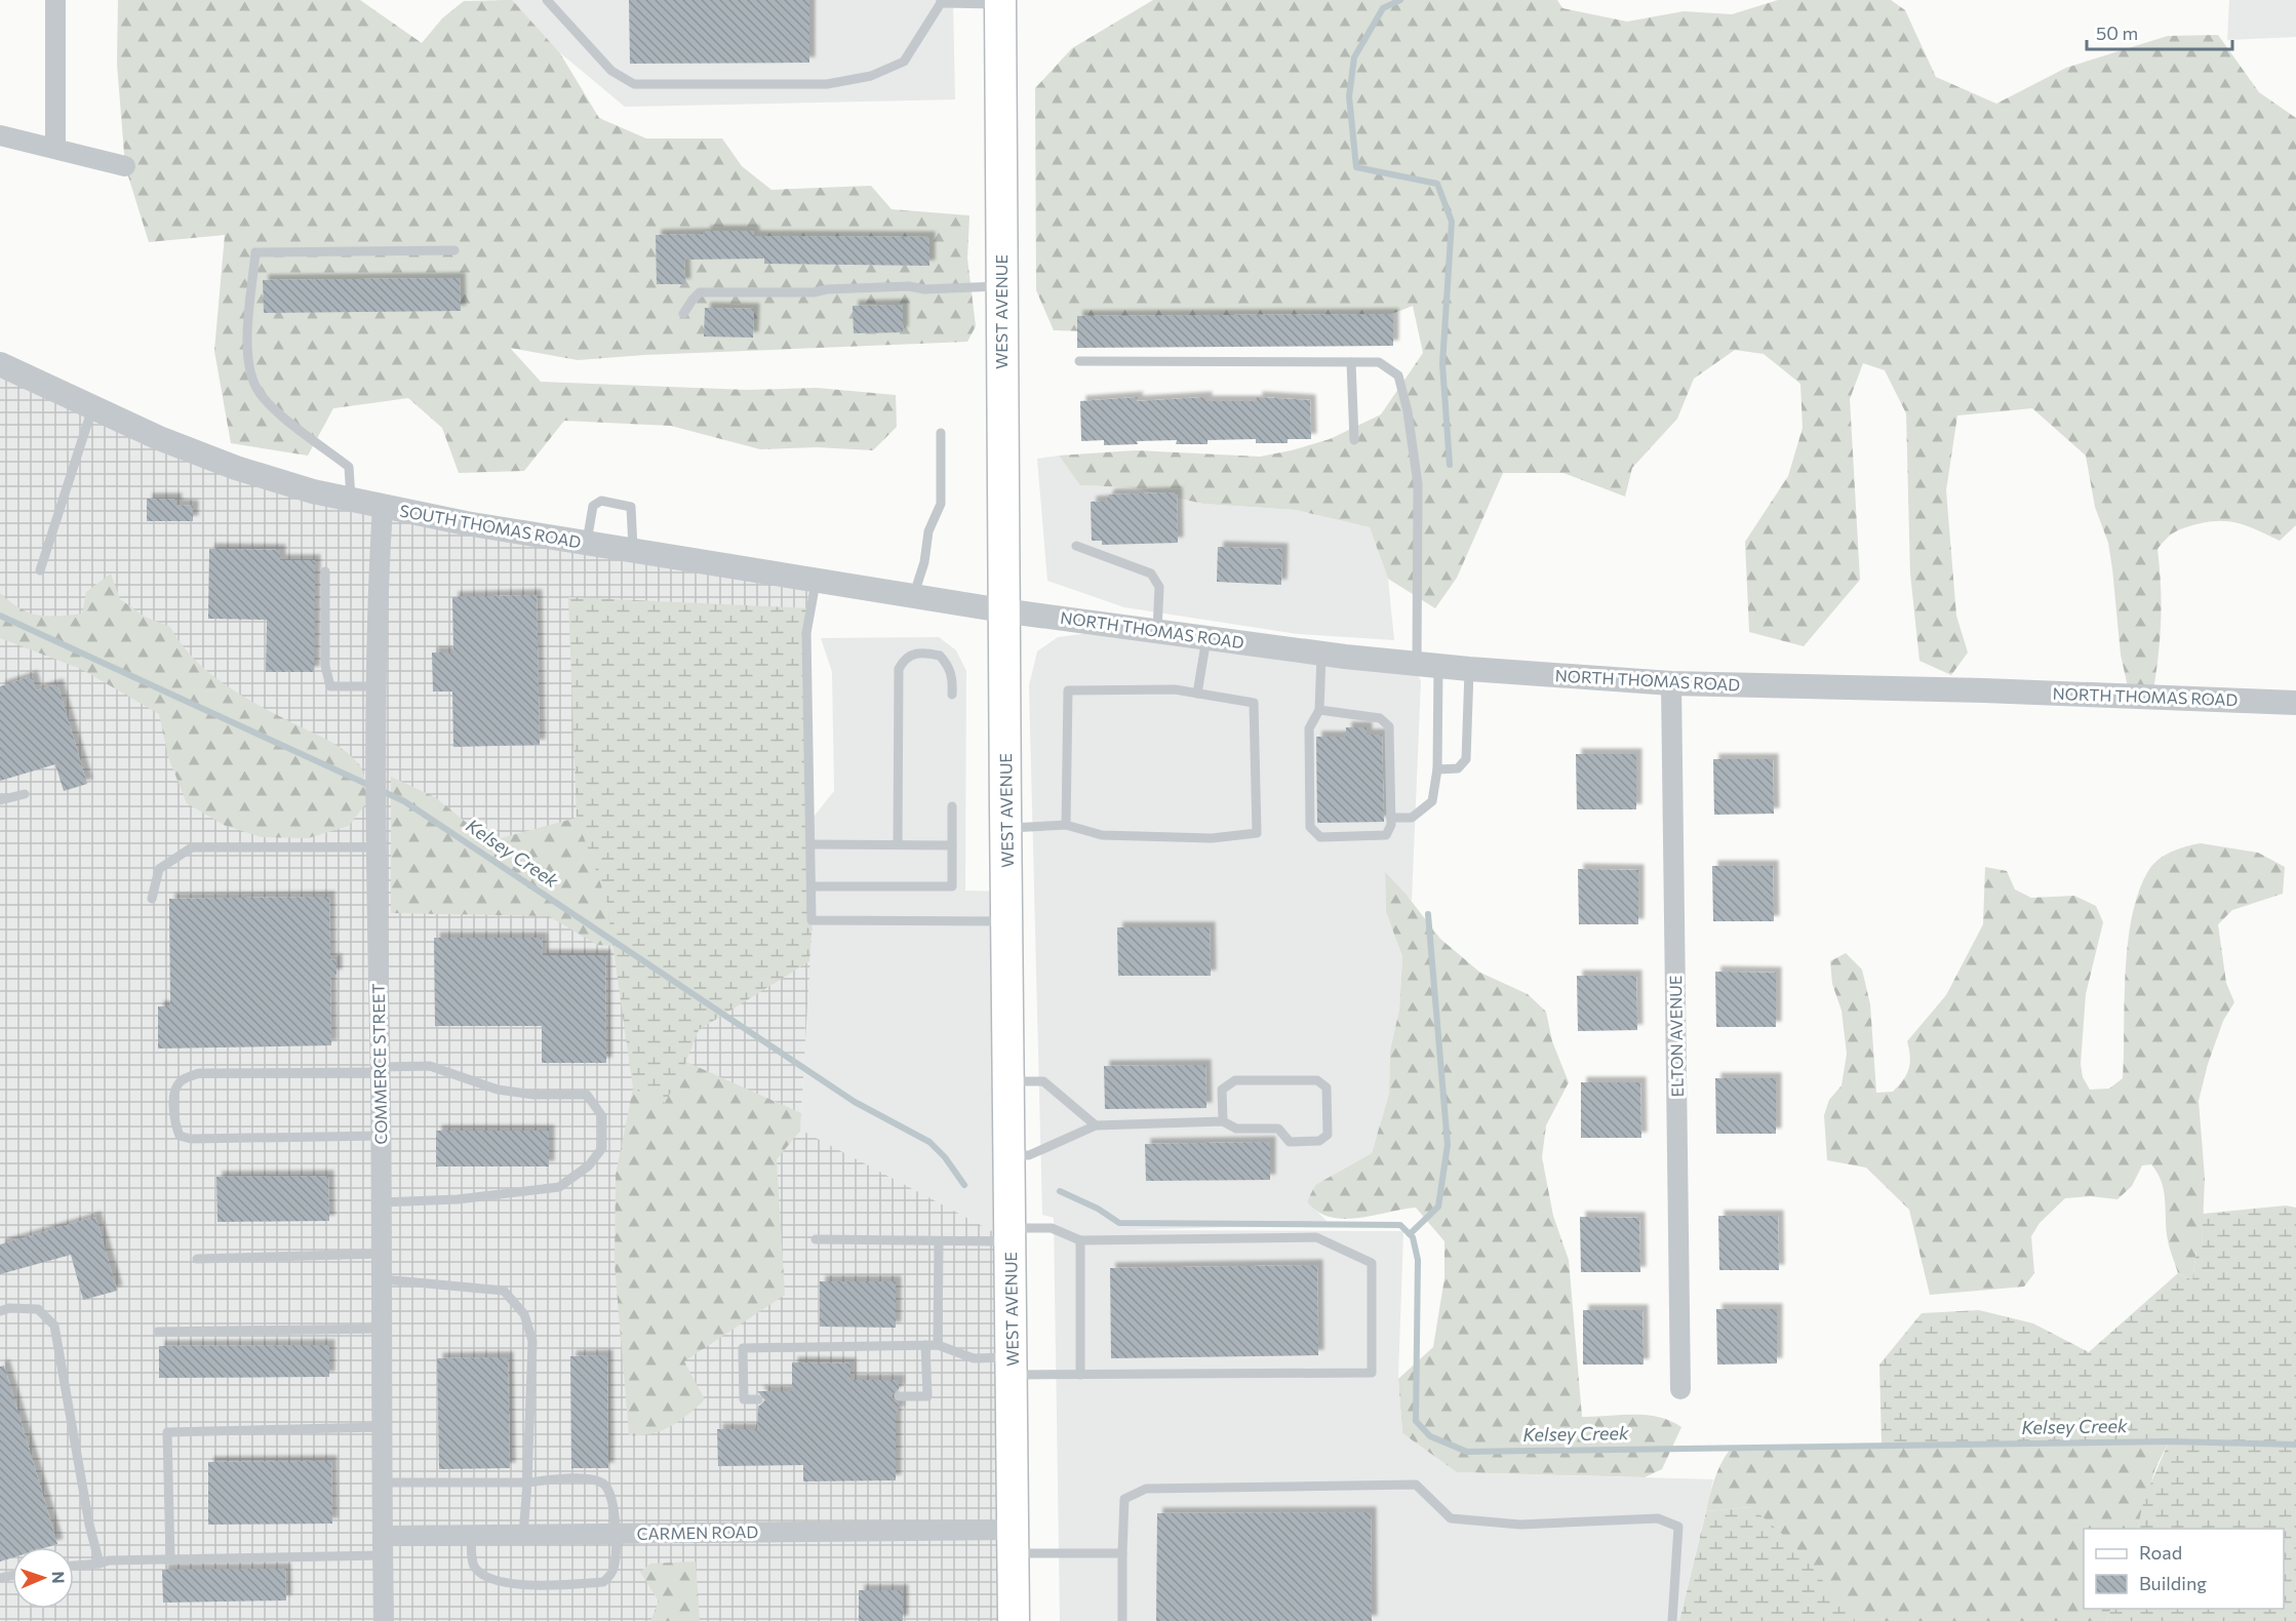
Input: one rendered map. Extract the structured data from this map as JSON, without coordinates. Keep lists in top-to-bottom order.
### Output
{
  "streets": {
    "main road": ["WEST AVENUE"],
    "street": [
      "SOUTH THOMAS ROAD",
      "NORTH THOMAS ROAD",
      "ELTON AVENUE",
      "COMMERCE STREET",
      "CARMEN ROAD"
    ]
  },
  "crossings": [
    ["WEST AVENUE", "SOUTH THOMAS ROAD"],
    ["WEST AVENUE", "NORTH THOMAS ROAD"],
    ["WEST AVENUE", "CARMEN ROAD"],
    ["SOUTH THOMAS ROAD", "NORTH THOMAS ROAD"],
    ["SOUTH THOMAS ROAD", "COMMERCE STREET"],
    ["NORTH THOMAS ROAD", "ELTON AVENUE"],
    ["COMMERCE STREET", "CARMEN ROAD"]
  ],
  "water": ["Kelsey Creek"],
  "legend": ["Road", "Building"],
  "scale_bar": "50 m",
  "north": "right"
}
